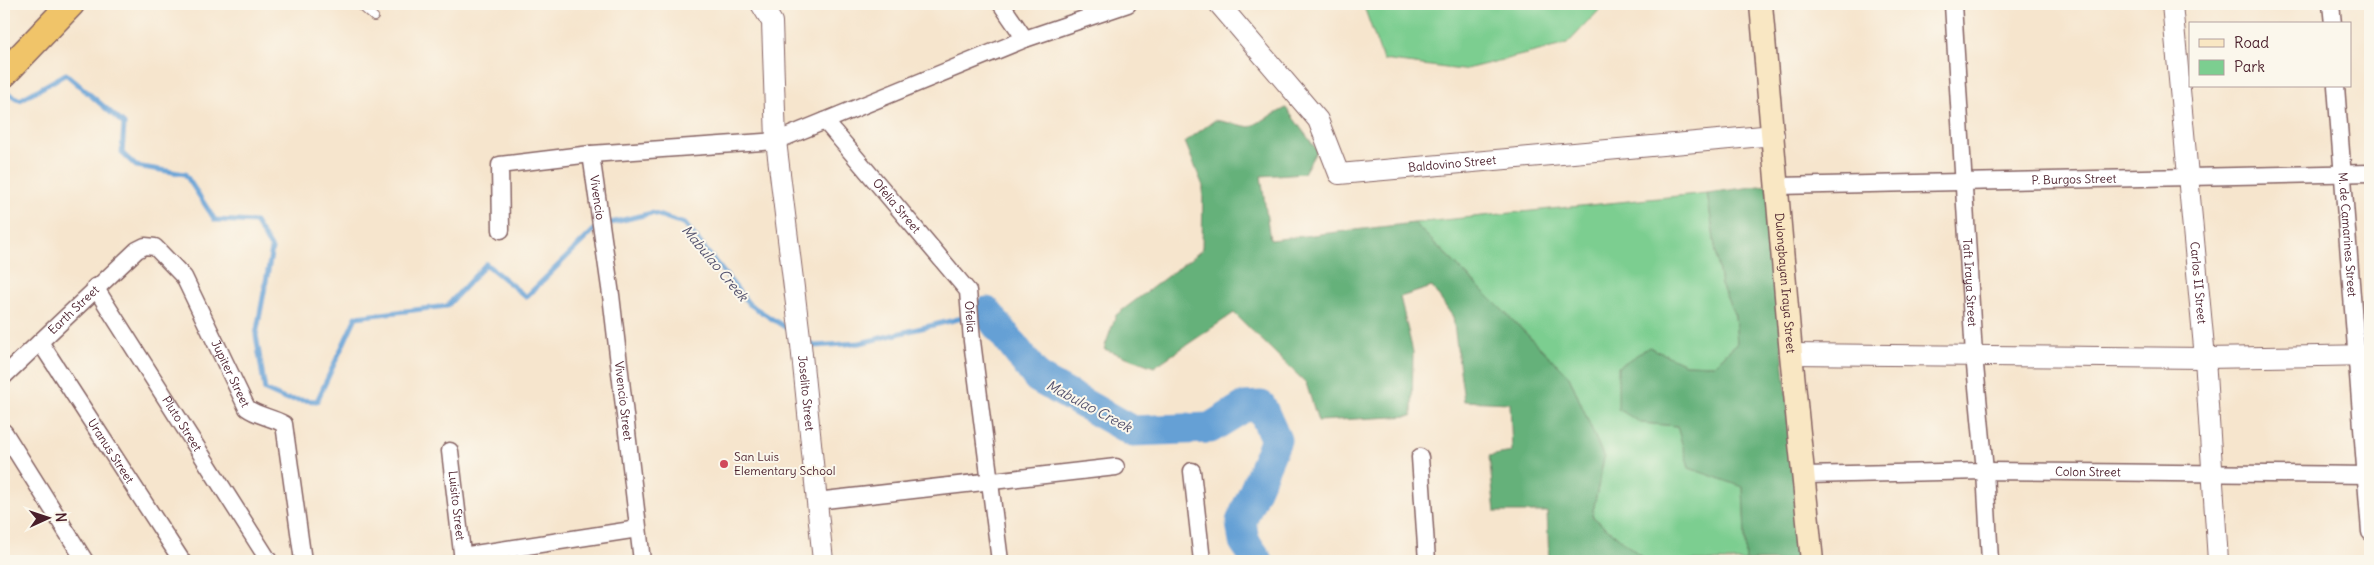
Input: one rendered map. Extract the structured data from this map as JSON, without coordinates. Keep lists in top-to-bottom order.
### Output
{
  "streets": {
    "main road": ["Dulongbayan Iraya Street"],
    "street": [
      "Baldovino Street",
      "P. Burgos Street",
      "Vivencio",
      "Ofelia Street",
      "M. de Camarines Street",
      "Carlos II Street",
      "Taft Iraya Street",
      "Earth Street",
      "Ofelia",
      "Jupiter Street",
      "Joselito Street",
      "Vivencio Street",
      "Pluto Street",
      "Uranus Street",
      "Colon Street",
      "Luisito Street"
    ]
  },
  "crossings": [
    ["Baldovino Street", "Dulongbayan Iraya Street"],
    ["P. Burgos Street", "M. de Camarines Street"],
    ["P. Burgos Street", "Carlos II Street"],
    ["P. Burgos Street", "Dulongbayan Iraya Street"],
    ["P. Burgos Street", "Taft Iraya Street"],
    ["Vivencio", "Vivencio Street"],
    ["Ofelia Street", "Ofelia"],
    ["M. de Camarines Street", "Colon Street"],
    ["Carlos II Street", "Colon Street"],
    ["Dulongbayan Iraya Street", "Colon Street"],
    ["Taft Iraya Street", "Colon Street"],
    ["Earth Street", "Jupiter Street"],
    ["Earth Street", "Pluto Street"],
    ["Earth Street", "Uranus Street"]
  ],
  "water": ["Mabulao Creek"],
  "places": ["San Luis Elementary School"],
  "legend": ["Road", "Park"],
  "north": "right"
}
